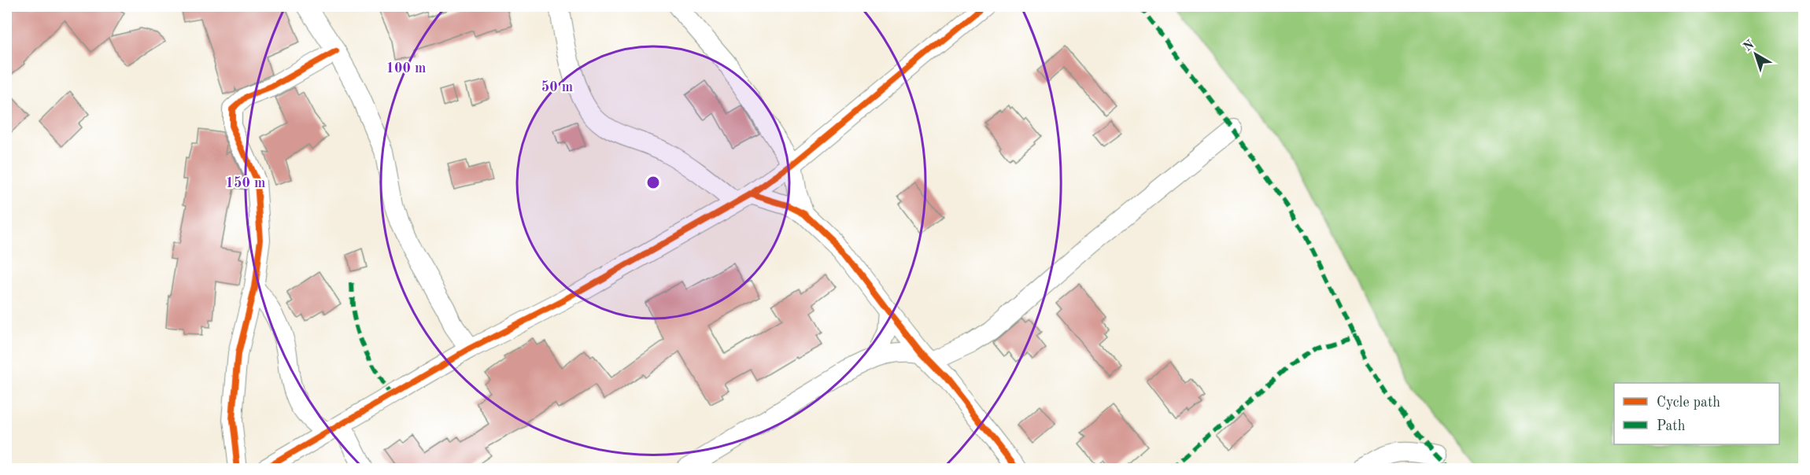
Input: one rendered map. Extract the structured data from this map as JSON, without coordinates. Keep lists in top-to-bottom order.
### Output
{
  "legend": ["Cycle path", "Path"],
  "north": "top left",
  "rings": ["100 m", "50 m", "150 m"]
}
